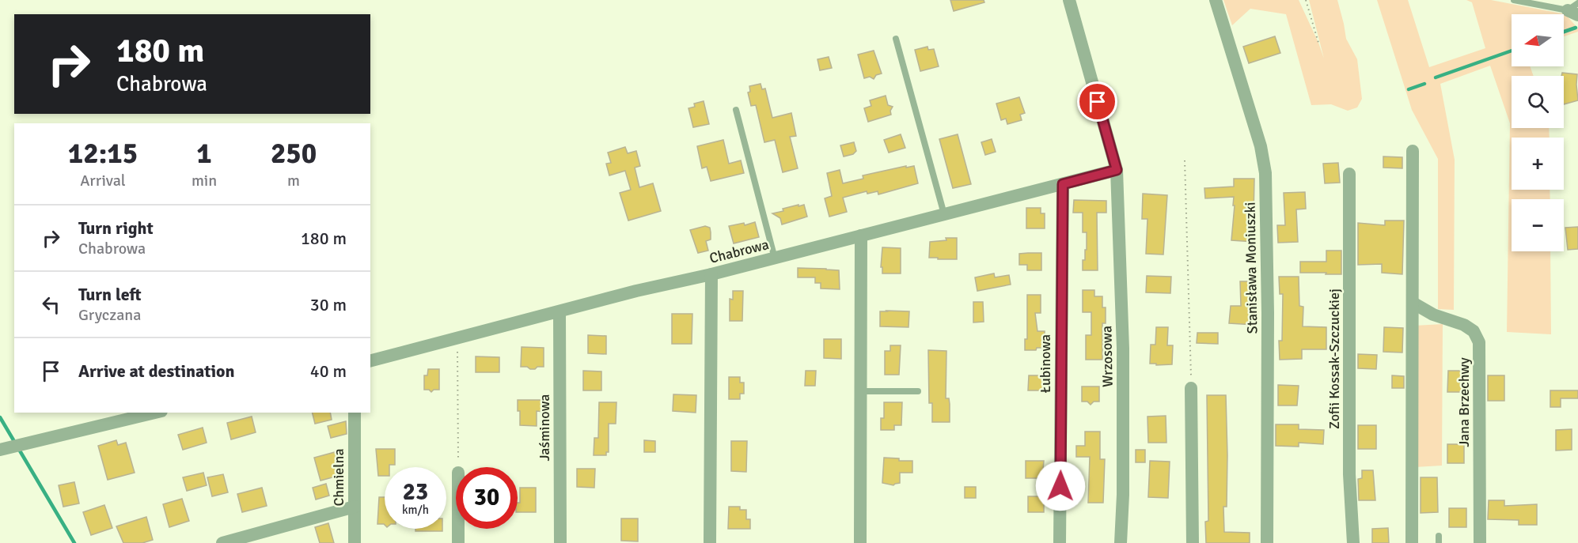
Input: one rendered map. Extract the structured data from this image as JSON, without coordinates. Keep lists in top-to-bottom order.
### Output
{
  "streets": {
    "street": [
      "Chabrowa",
      "Stanisława Moniuszki",
      "Wrzosowa",
      "Zofii Kossak-Szczuckiej",
      "Łubinowa",
      "Jana Brzechwy",
      "Jaśminowa",
      "Chmielna"
    ]
  },
  "crossings": [
    ["Chabrowa", "Wrzosowa"],
    ["Chabrowa", "Łubinowa"],
    ["Chabrowa", "Jaśminowa"]
  ],
  "north": "left",
  "page": {
    "map_buttons": ["+", "−"],
    "turn": ["180 m", "Chabrowa"],
    "eta": [
      "12:15",
      "Arrival",
      "1",
      "min",
      "250",
      "m"
    ],
    "list": [
      {
        "name": "Turn right",
        "note": "Chabrowa",
        "value": "180 m"
      },
      {
        "name": "Turn left",
        "note": "Gryczana",
        "value": "30 m"
      },
      {
        "name": "Arrive at destination",
        "value": "40 m"
      }
    ],
    "speed": "23 km/h",
    "limit": "30"
  }
}
